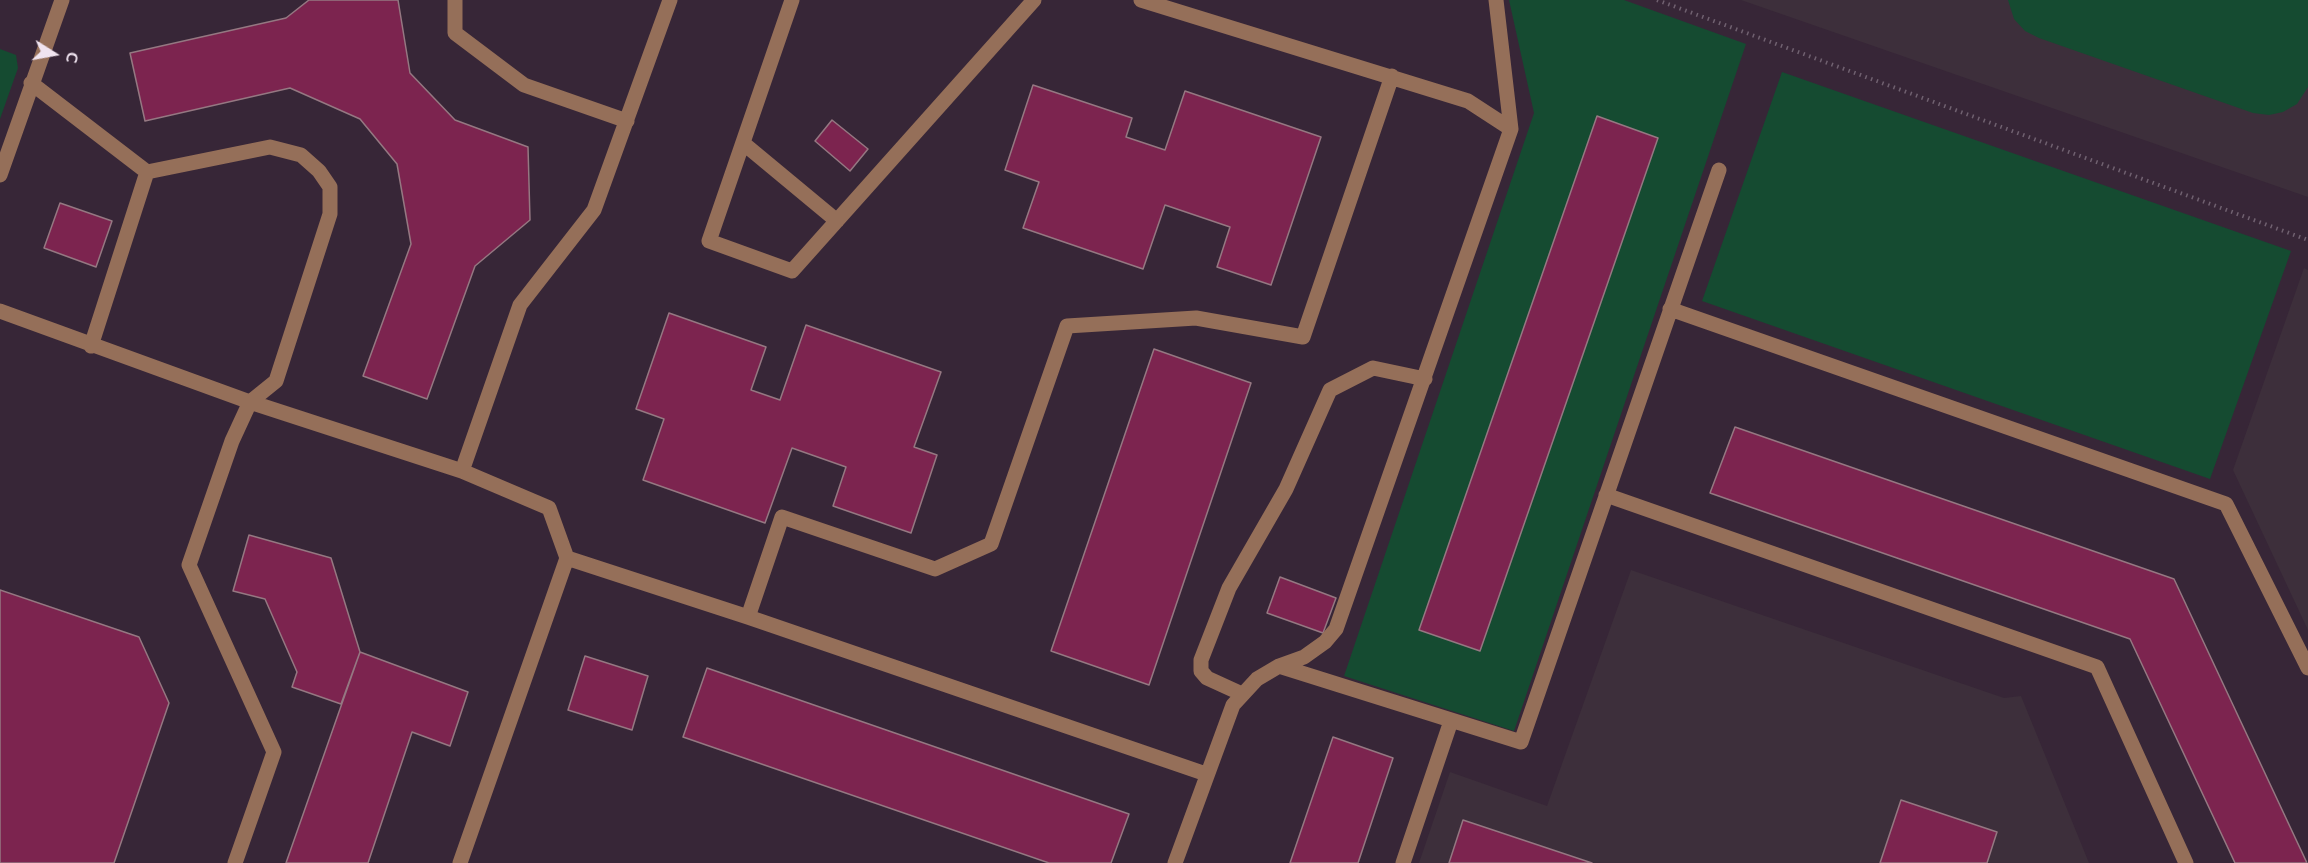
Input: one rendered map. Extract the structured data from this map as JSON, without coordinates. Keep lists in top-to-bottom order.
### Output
{
  "north": "right"
}
